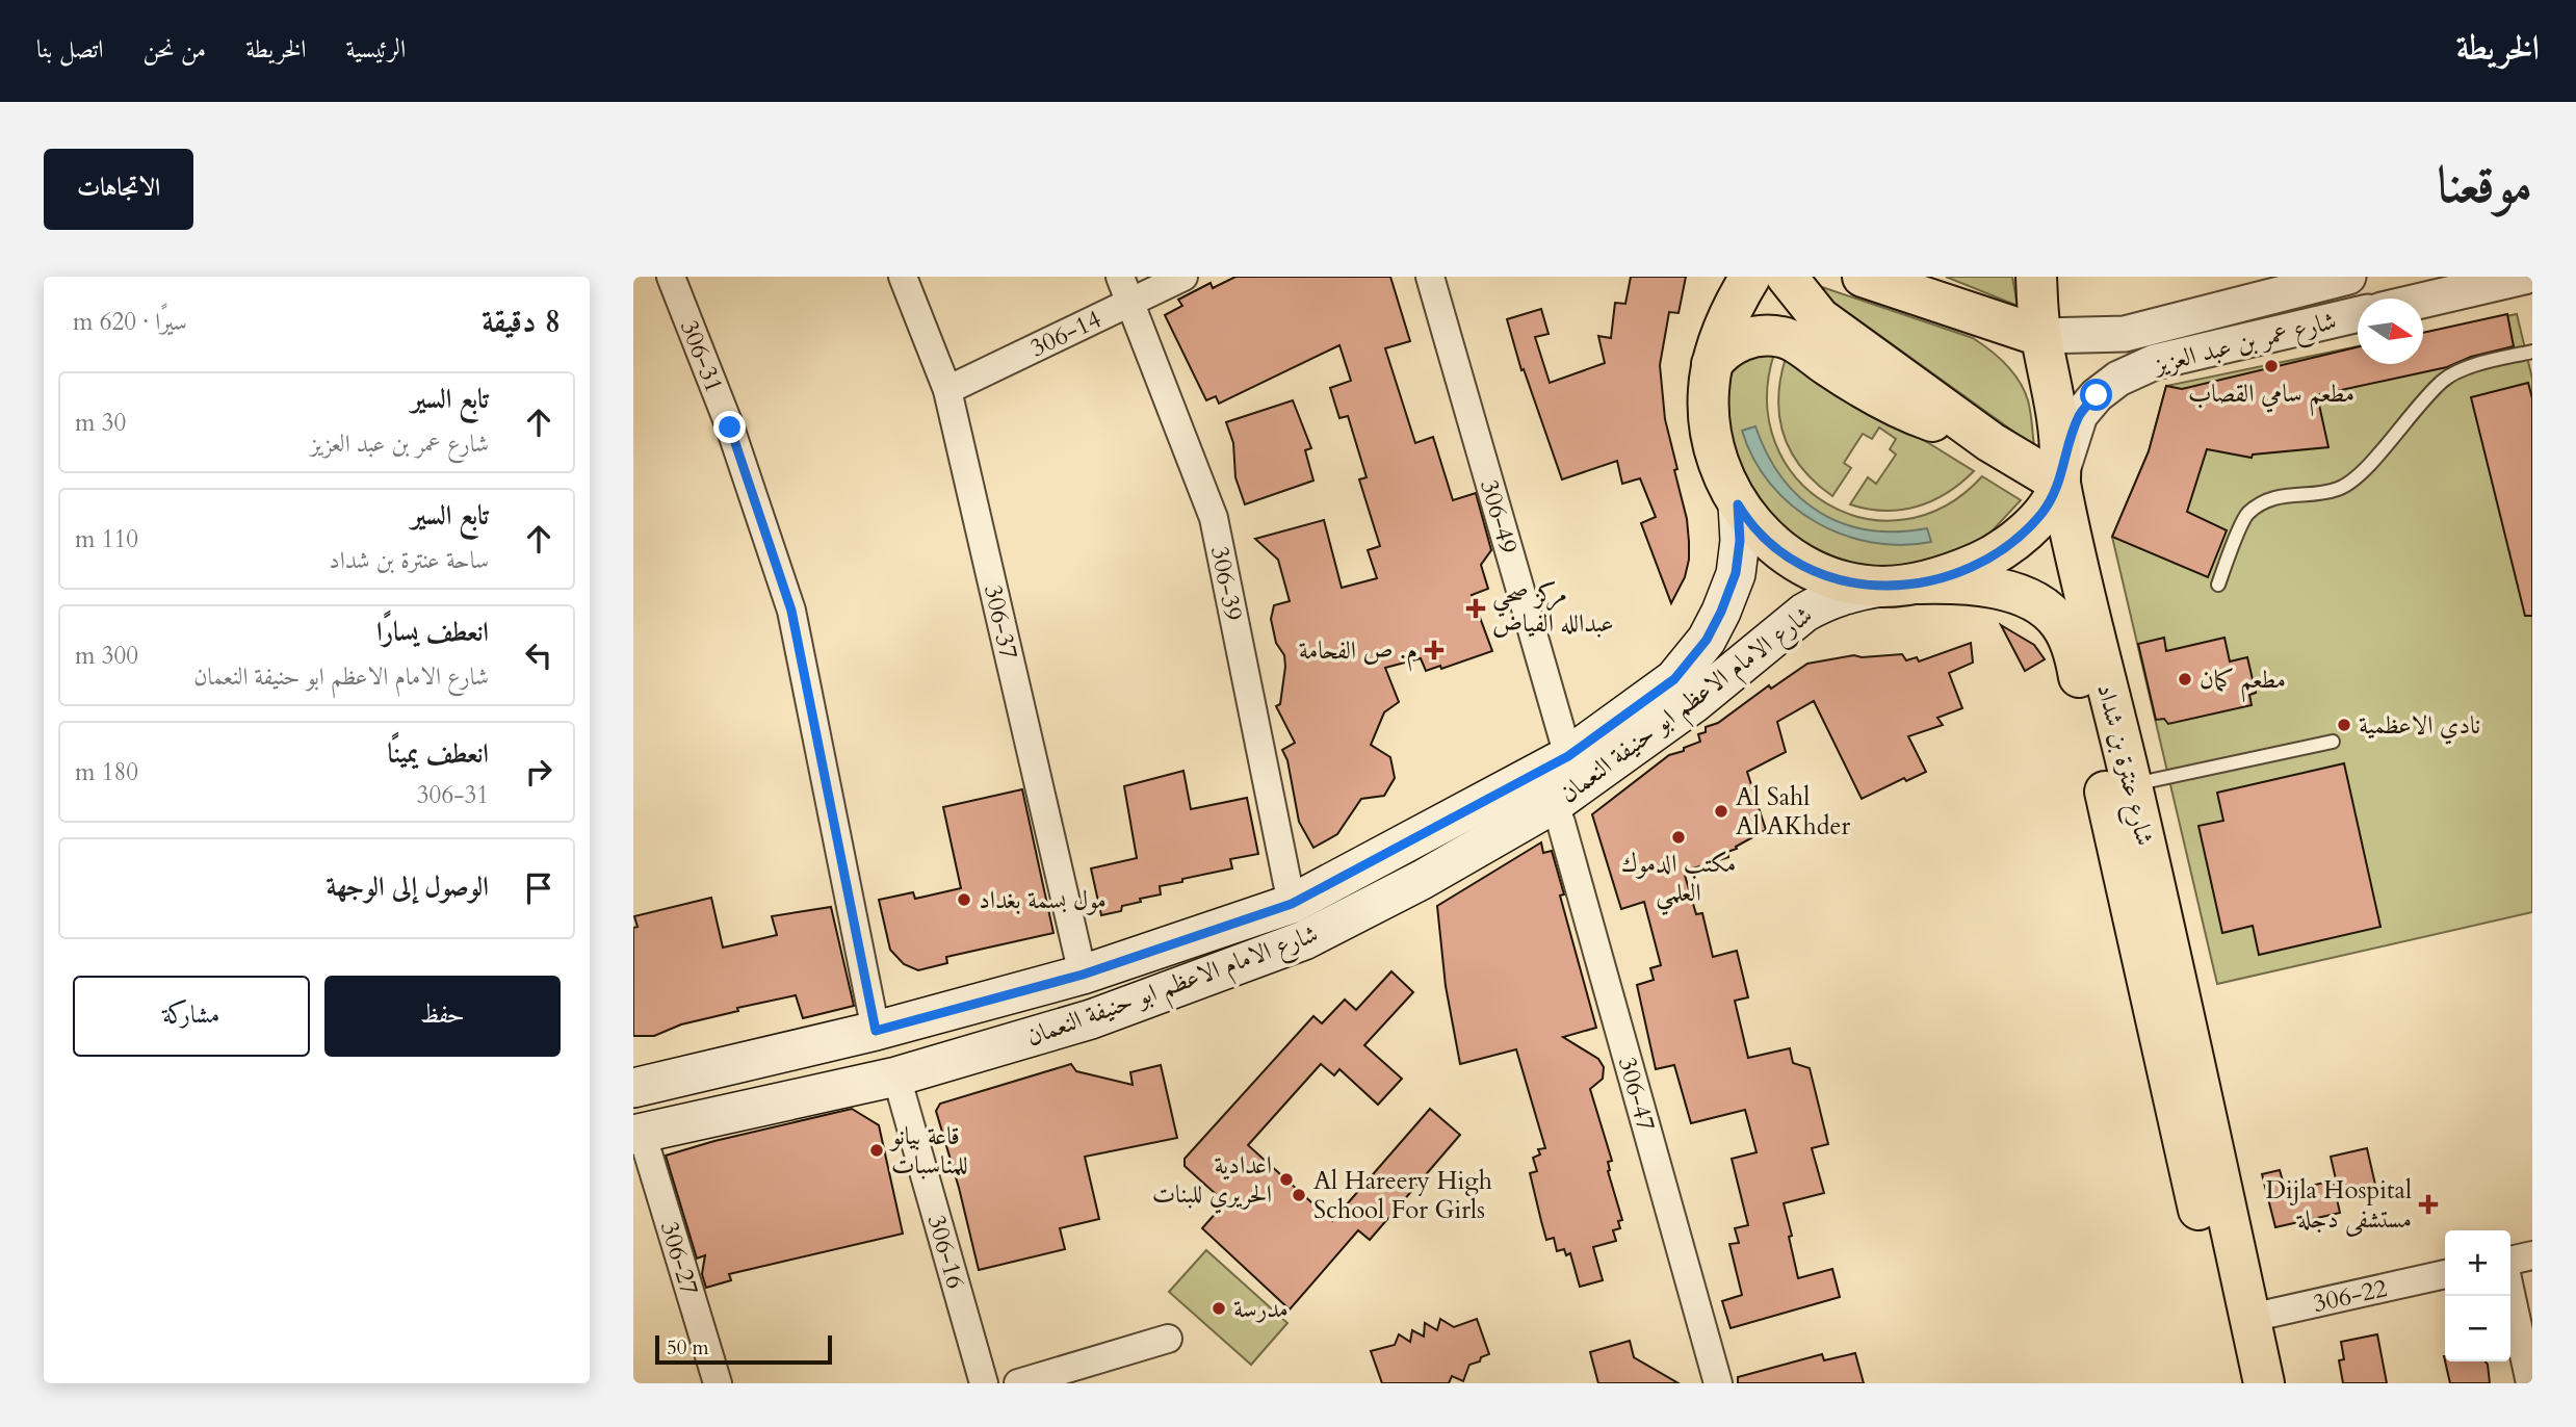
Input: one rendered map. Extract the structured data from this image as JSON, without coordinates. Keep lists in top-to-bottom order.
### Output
{
  "streets": {
    "main road": ["شارع الامام الاعظم ابو حنيفة النعمان", "شارع عنترة بن شداد"],
    "street": [
      "306-14",
      "شارع عمر بن عبد العزيز",
      "306-31",
      "306-49",
      "306-39",
      "306-37",
      "306-47",
      "306-16",
      "306-27",
      "306-22"
    ]
  },
  "crossings": [
    ["306-14", "306-39"],
    ["306-14", "306-37"],
    ["شارع عمر بن عبد العزيز", "شارع عنترة بن شداد"],
    ["306-31", "شارع الامام الاعظم ابو حنيفة النعمان"],
    ["306-49", "شارع الامام الاعظم ابو حنيفة النعمان"],
    ["306-39", "شارع الامام الاعظم ابو حنيفة النعمان"],
    ["306-37", "شارع الامام الاعظم ابو حنيفة النعمان"],
    ["شارع الامام الاعظم ابو حنيفة النعمان", "شارع عنترة بن شداد"],
    ["شارع الامام الاعظم ابو حنيفة النعمان", "306-47"],
    ["شارع الامام الاعظم ابو حنيفة النعمان", "306-16"],
    ["شارع الامام الاعظم ابو حنيفة النعمان", "306-27"],
    ["شارع عنترة بن شداد", "306-22"]
  ],
  "places": {
    "other": [
      "مطعم سامي القصاب",
      "مطعم كمان",
      "نادي الاعظمية",
      "Al Sahl Al AKhder",
      "مكتب الدموك العلمي",
      "مول بسمة بغداد",
      "قاعة بيانو للمناسبات",
      "اعدادية الحريري للبنات",
      "Al Hareery High School For Girls",
      "مدرسة"
    ],
    "health": ["مركز صحي عبدالله الفياض", "م. ص الفحامة", "Dijla Hospital مستشفى دجلة"]
  },
  "scale_bar": "50 m",
  "north": "right",
  "page": {
    "header": "الخريطة",
    "nav": [
      "الرئيسية",
      "الخريطة",
      "من نحن",
      "اتصل بنا"
    ],
    "title": "موقعنا",
    "buttons": [
      "الاتجاهات",
      ["حفظ", "مشاركة"]
    ],
    "heading": ["8 دقيقة", "سيرًا · 620 m"],
    "list": [
      ["تابع السير", "شارع عمر بن عبد العزيز", "30 m"],
      ["تابع السير", "ساحة عنترة بن شداد", "110 m"],
      ["انعطف يسارًا", "شارع الامام الاعظم ابو حنيفة النعمان", "300 m"],
      ["انعطف يمينًا", "306-31", "180 m"],
      "الوصول إلى الوجهة"
    ],
    "map_buttons": ["+", "−"],
    "scale": "50 m"
  }
}
